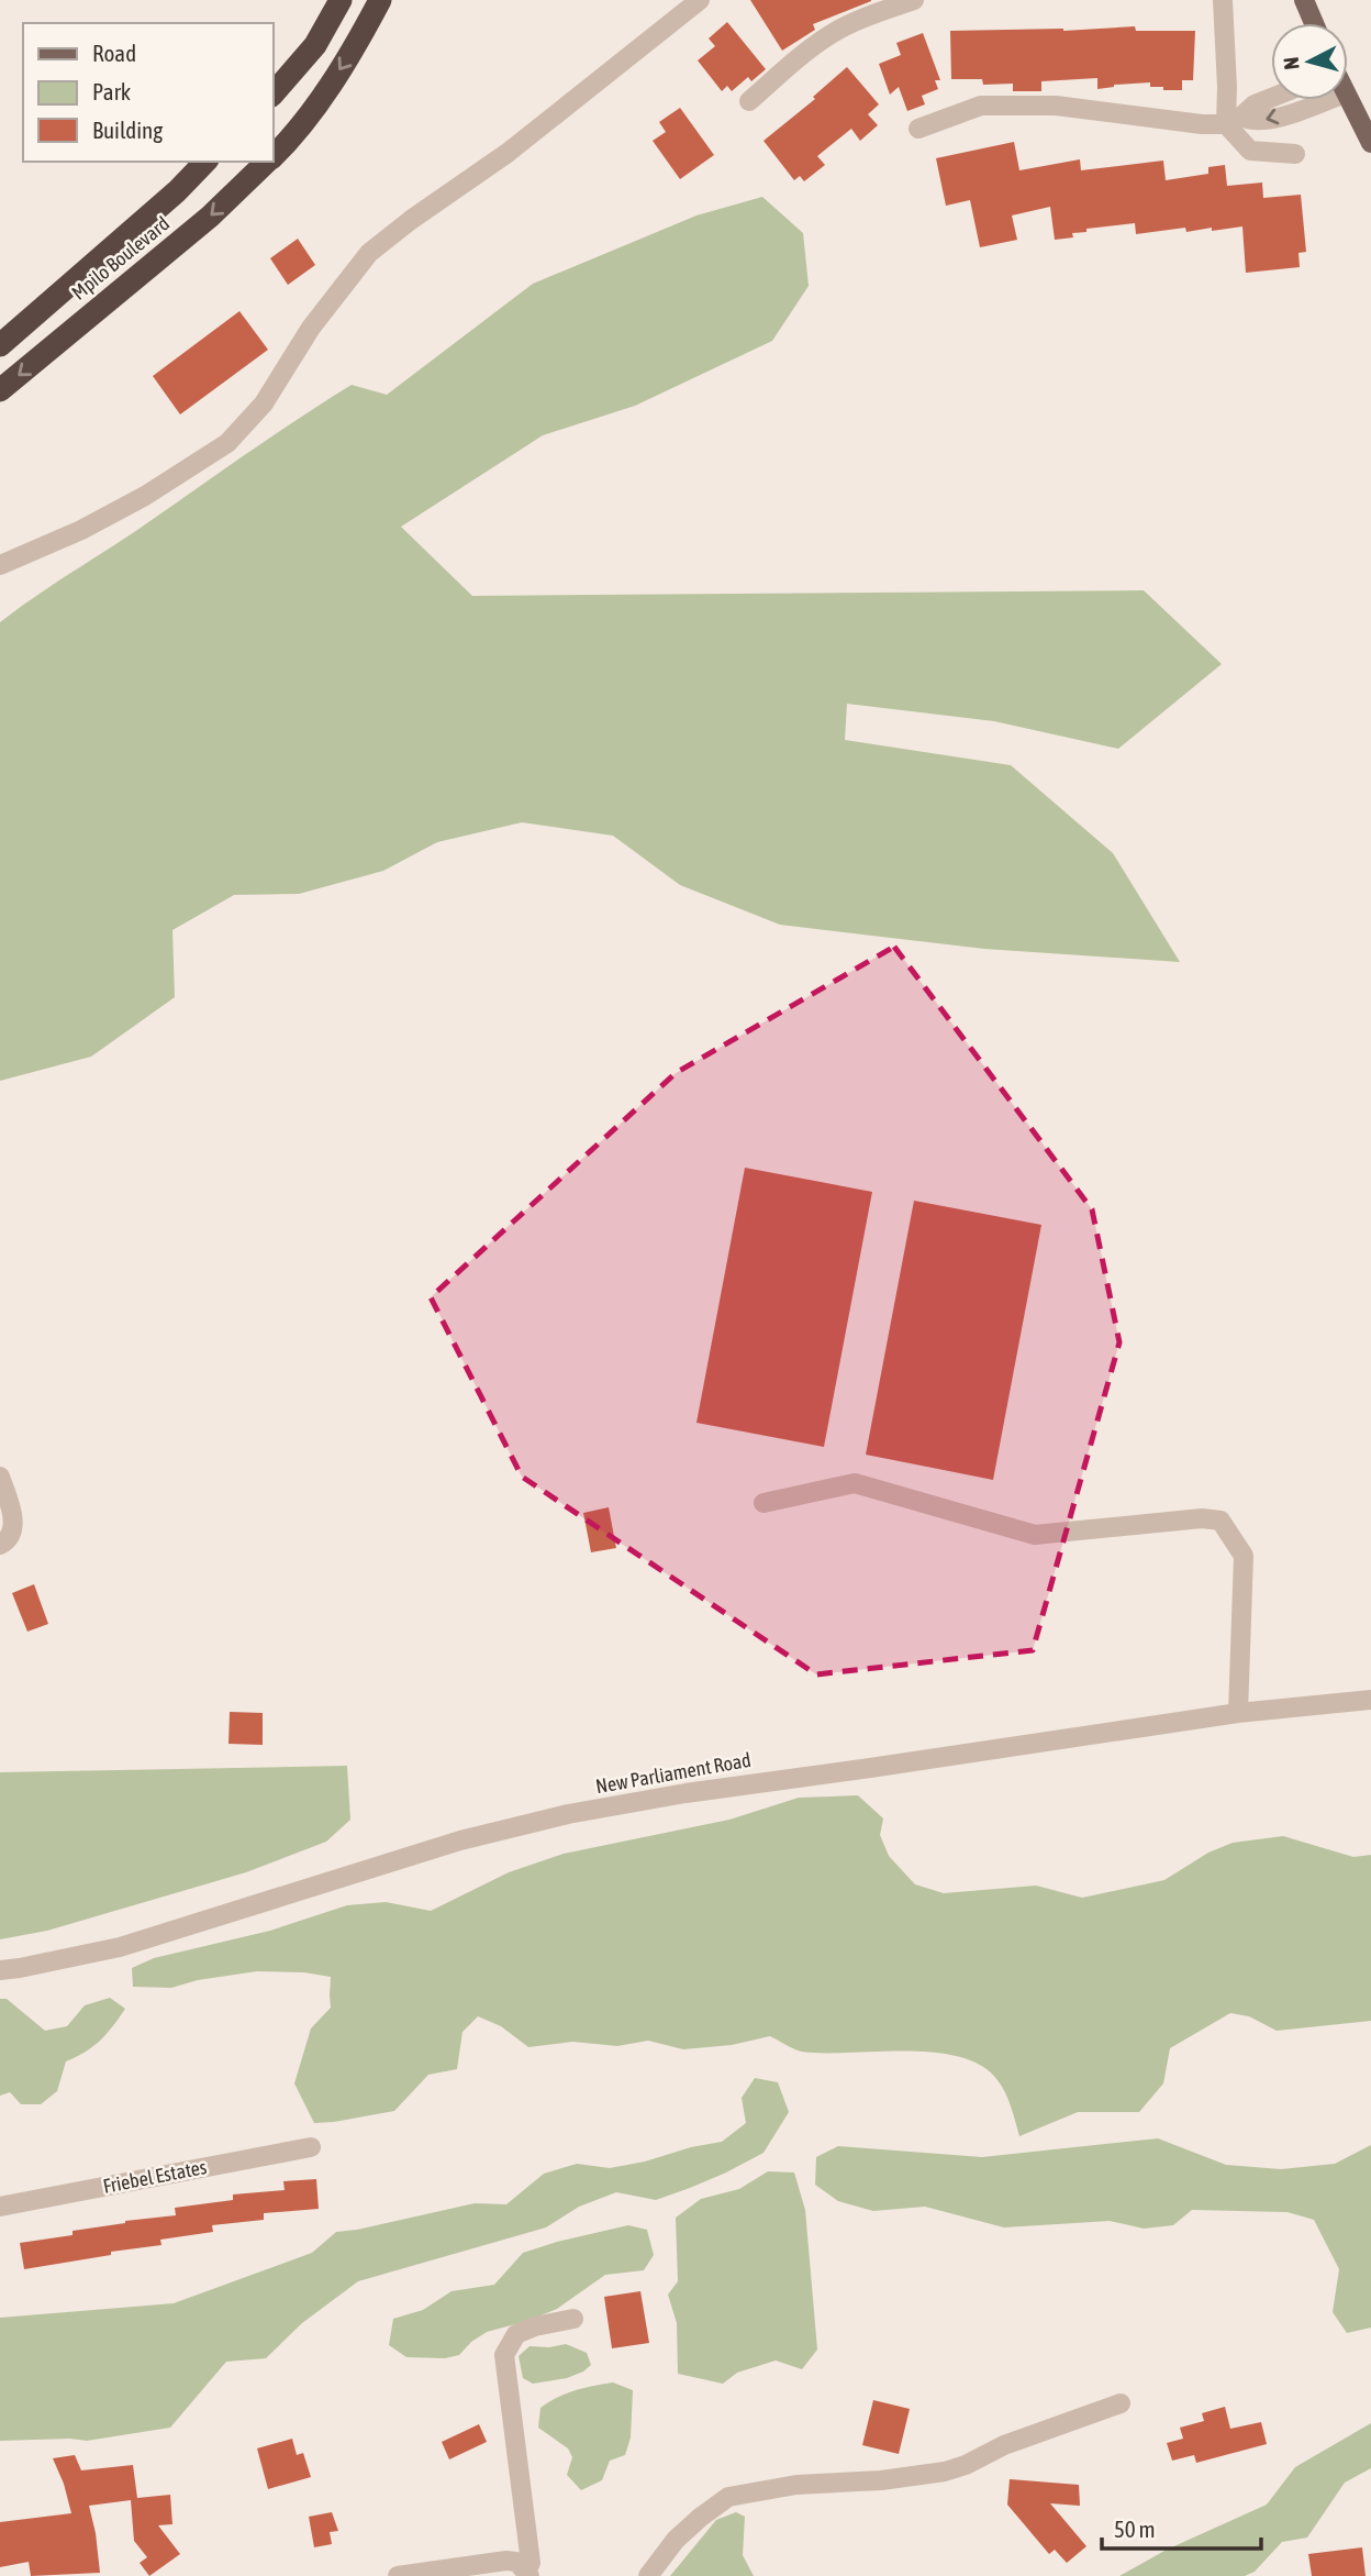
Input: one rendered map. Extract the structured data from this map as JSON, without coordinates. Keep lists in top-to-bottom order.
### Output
{
  "streets": {
    "highway": ["Mpilo Boulevard"],
    "street": ["New Parliament Road", "Friebel Estates"]
  },
  "legend": ["Road", "Park", "Building"],
  "scale_bar": "50 m",
  "north": "left"
}
